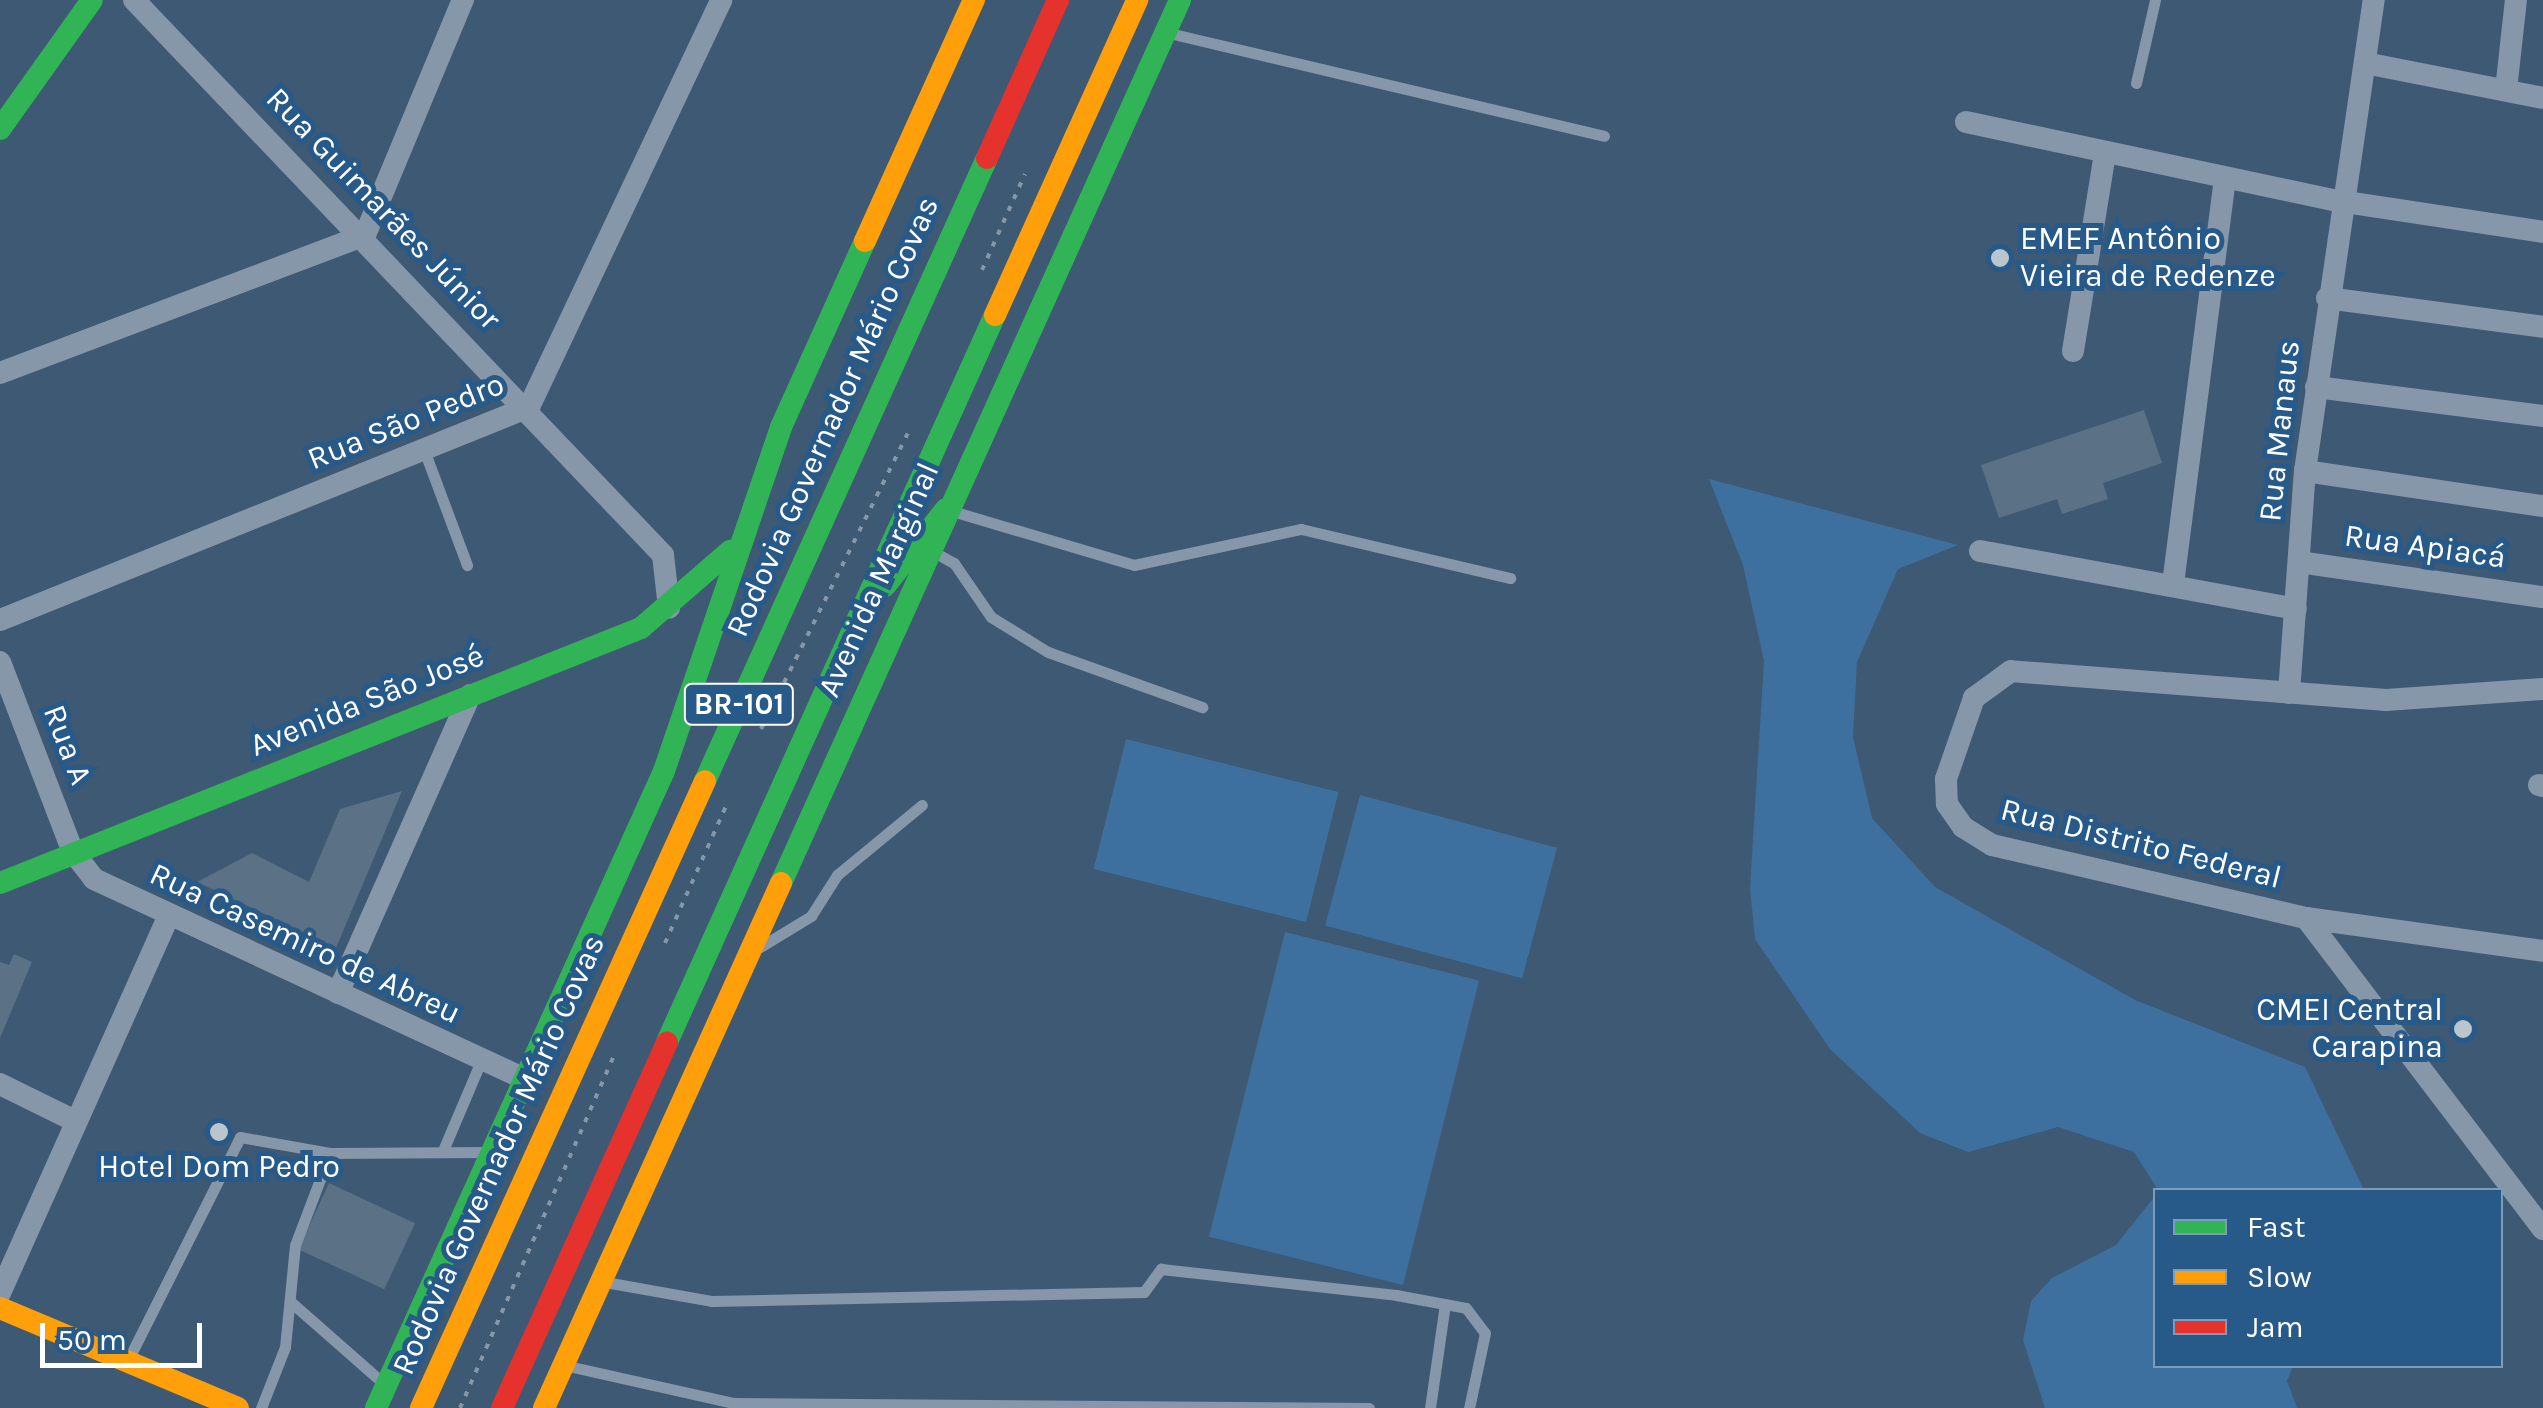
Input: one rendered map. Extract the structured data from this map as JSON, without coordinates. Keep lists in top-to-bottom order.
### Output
{
  "streets": {
    "street": [
      "Rua Guimarães Júnior",
      "Rodovia Governador Mário Covas",
      "Rua São Pedro",
      "Rua Manaus",
      "Rua Apiacá",
      "Avenida Marginal",
      "Avenida São José",
      "BR-101",
      "Rua A",
      "Rua Distrito Federal",
      "Rua Casemiro de Abreu"
    ]
  },
  "crossings": [
    ["Rua Guimarães Júnior", "Rua São Pedro"],
    ["Rua Manaus", "Rua Apiacá"],
    ["Rua Manaus", "Rua Distrito Federal"],
    ["Avenida São José", "Rua A"],
    ["Avenida São José", "Rua Casemiro de Abreu"],
    ["Rua A", "Rua Casemiro de Abreu"]
  ],
  "places": ["EMEF Antônio Vieira de Redenze", "CMEI Central Carapina", "Hotel Dom Pedro"],
  "legend": ["Fast", "Slow", "Jam"],
  "scale_bar": "50 m"
}
